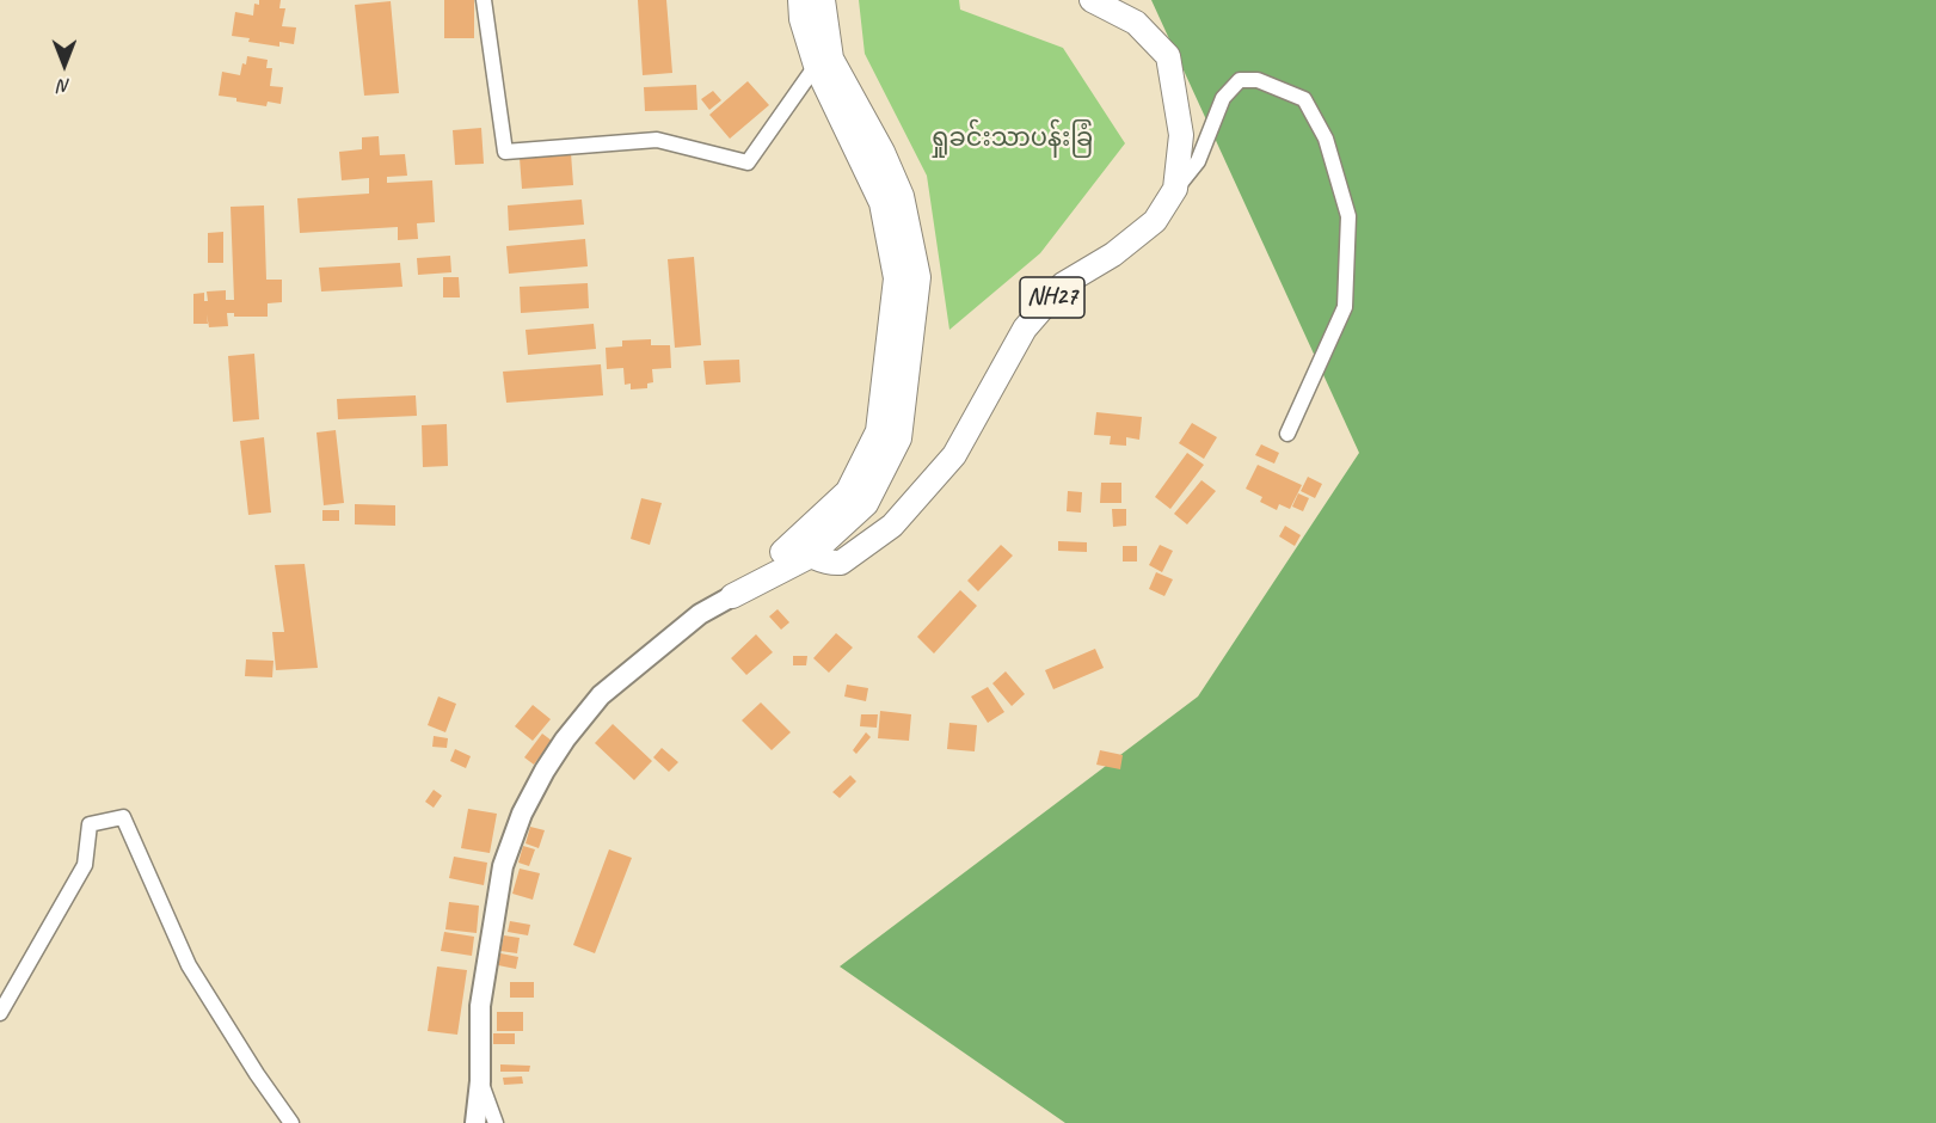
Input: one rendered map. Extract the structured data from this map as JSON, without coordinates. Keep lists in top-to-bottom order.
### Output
{
  "streets": {
    "highway": ["NH27"]
  },
  "parks": ["ရှုခင်းသာပန်းခြံ"],
  "north": "bottom"
}
